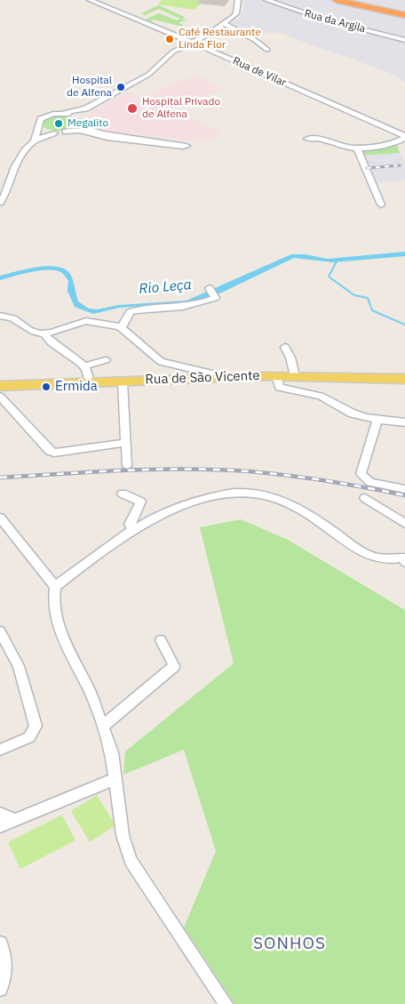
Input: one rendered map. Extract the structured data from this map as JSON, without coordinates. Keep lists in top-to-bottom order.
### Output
{
  "streets": {
    "main road": ["Rua de São Vicente"],
    "street": ["Rua da Argila", "Rua de Vilar"]
  },
  "districts": ["SONHOS"],
  "water": ["Rio Leça"],
  "places": [
    "Café Restaurante Linda Flor",
    "Hospital de Alfena",
    "Hospital Privado de Alfena",
    "Megalito",
    "Ermida"
  ]
}
